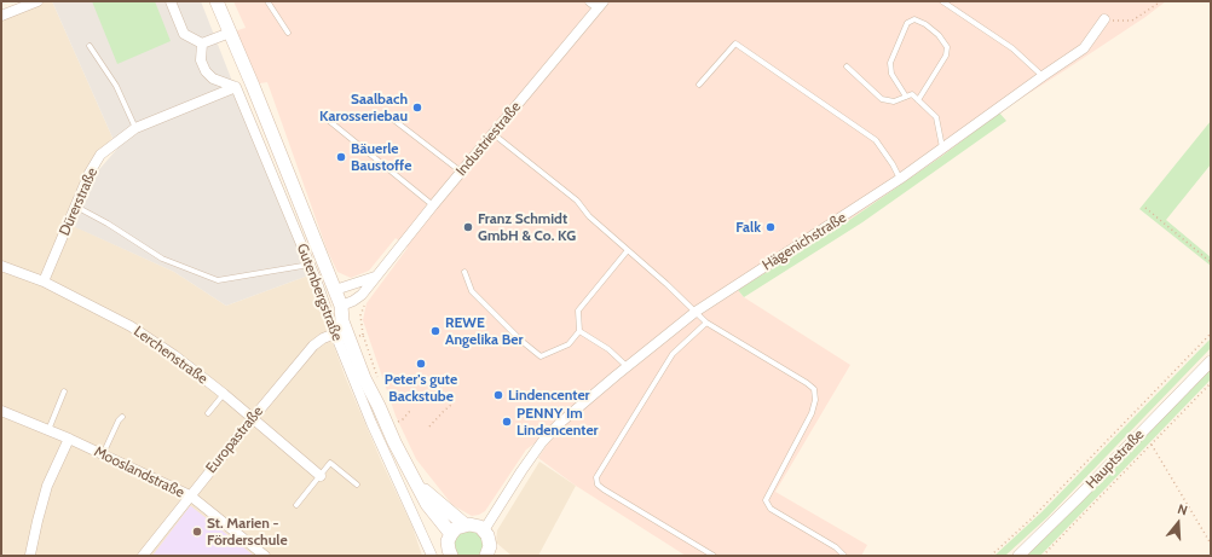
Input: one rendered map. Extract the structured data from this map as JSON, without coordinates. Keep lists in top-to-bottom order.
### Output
{
  "streets": {
    "street": [
      "Industriestraße",
      "Dürerstraße",
      "Hägenichstraße",
      "Gutenbergstraße",
      "Lerchenstraße",
      "Europastraße",
      "Hauptstraße",
      "Mooslandstraße"
    ]
  },
  "crossings": [
    ["Dürerstraße", "Gutenbergstraße"],
    ["Dürerstraße", "Lerchenstraße"],
    ["Gutenbergstraße", "Europastraße"],
    ["Lerchenstraße", "Europastraße"],
    ["Europastraße", "Mooslandstraße"]
  ],
  "places": [
    "Saalbach Karosseriebau",
    "Bäuerle Baustoffe",
    "Franz Schmidt GmbH & Co. KG",
    "Falk",
    "REWE Angelika Ber",
    "Peter's gute Backstube",
    "Lindencenter",
    "PENNY Im Lindencenter",
    "St. Marien - Förderschule"
  ],
  "north": "top"
}
